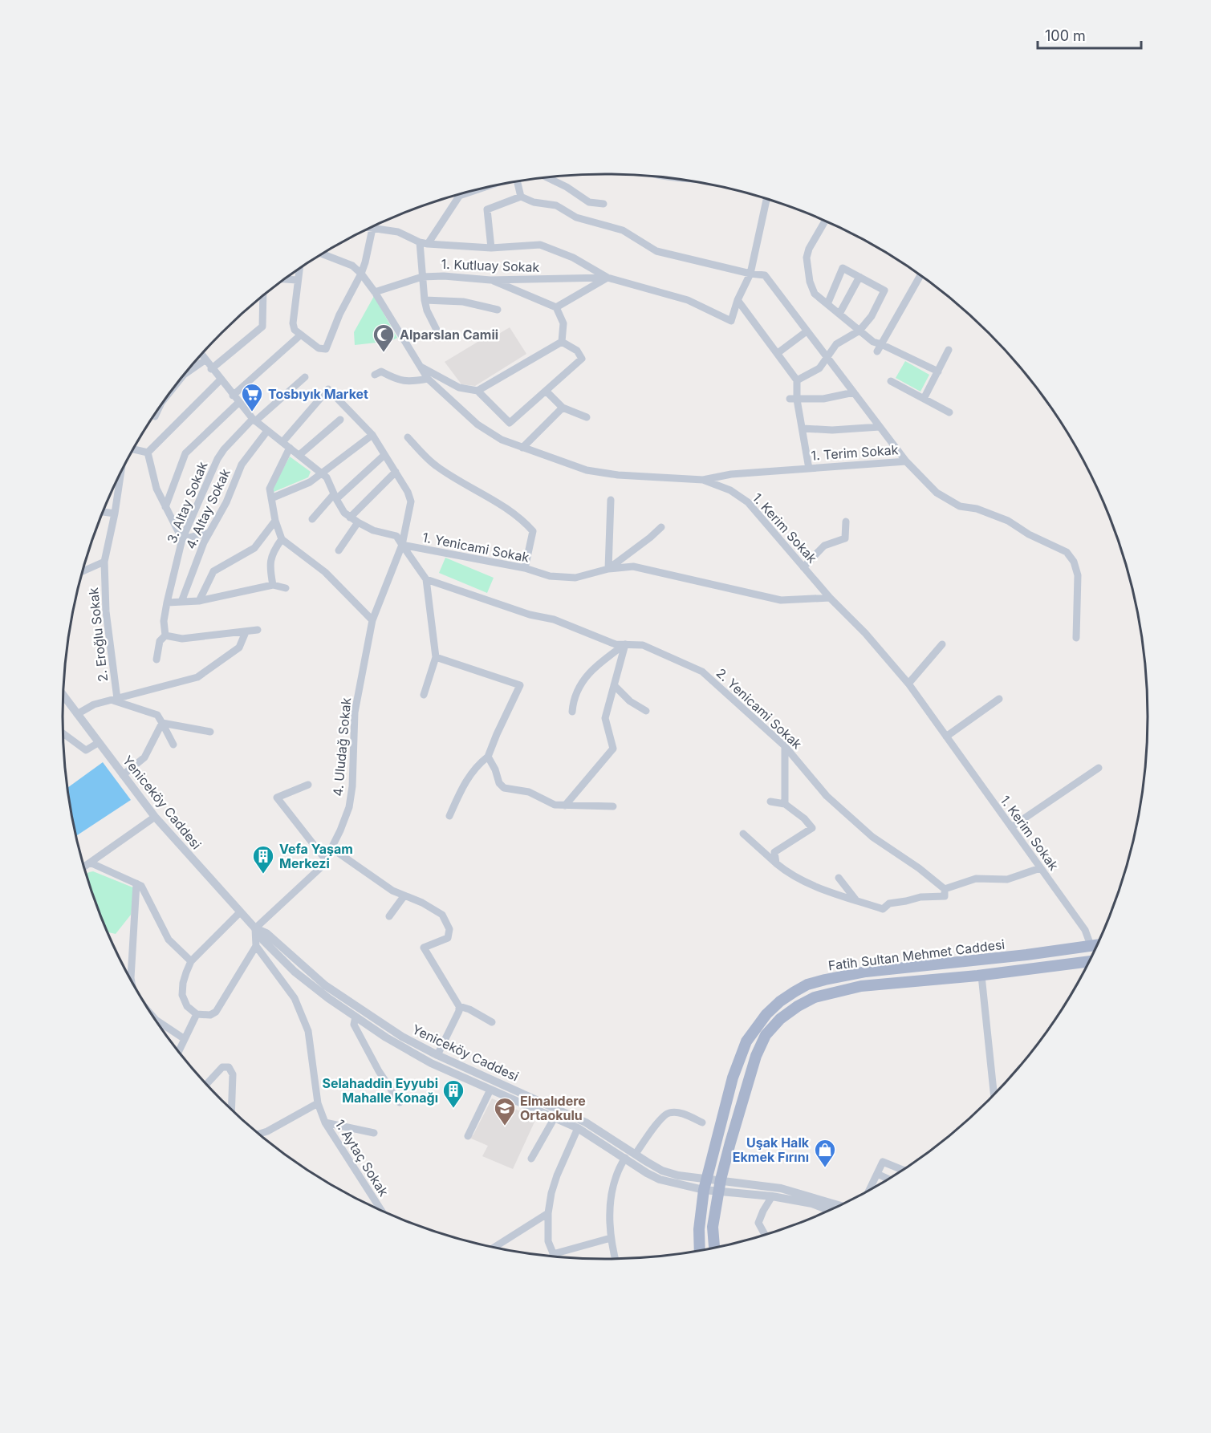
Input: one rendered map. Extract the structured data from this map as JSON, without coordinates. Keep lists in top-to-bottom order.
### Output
{
  "streets": {
    "main road": ["Fatih Sultan Mehmet Caddesi"],
    "street": [
      "1. Kutluay Sokak",
      "1. Terim Sokak",
      "3. Altay Sokak",
      "4. Altay Sokak",
      "1. Kerim Sokak",
      "1. Yenicami Sokak",
      "2. Eroğlu Sokak",
      "2. Yenicami Sokak",
      "4. Uludağ Sokak",
      "Yeniceköy Caddesi",
      "1. Aytaç Sokak"
    ]
  },
  "crossings": [
    ["1. Kutluay Sokak", "1. Kerim Sokak"],
    ["1. Terim Sokak", "1. Kerim Sokak"],
    ["3. Altay Sokak", "1. Yenicami Sokak"],
    ["4. Altay Sokak", "1. Yenicami Sokak"],
    ["1. Kerim Sokak", "1. Yenicami Sokak"],
    ["1. Kerim Sokak", "Fatih Sultan Mehmet Caddesi"],
    ["1. Yenicami Sokak", "4. Uludağ Sokak"],
    ["4. Uludağ Sokak", "Yeniceköy Caddesi"],
    ["Yeniceköy Caddesi", "Fatih Sultan Mehmet Caddesi"]
  ],
  "places": {
    "mosque": ["Alparslan Camii"],
    "supermarket": ["Tosbıyık Market"],
    "building": ["Vefa Yaşam Merkezi", "Selahaddin Eyyubi Mahalle Konağı"],
    "school or university": ["Elmalıdere Ortaokulu"],
    "shop": ["Uşak Halk Ekmek Fırını"]
  },
  "scale_bar": "100 m"
}
